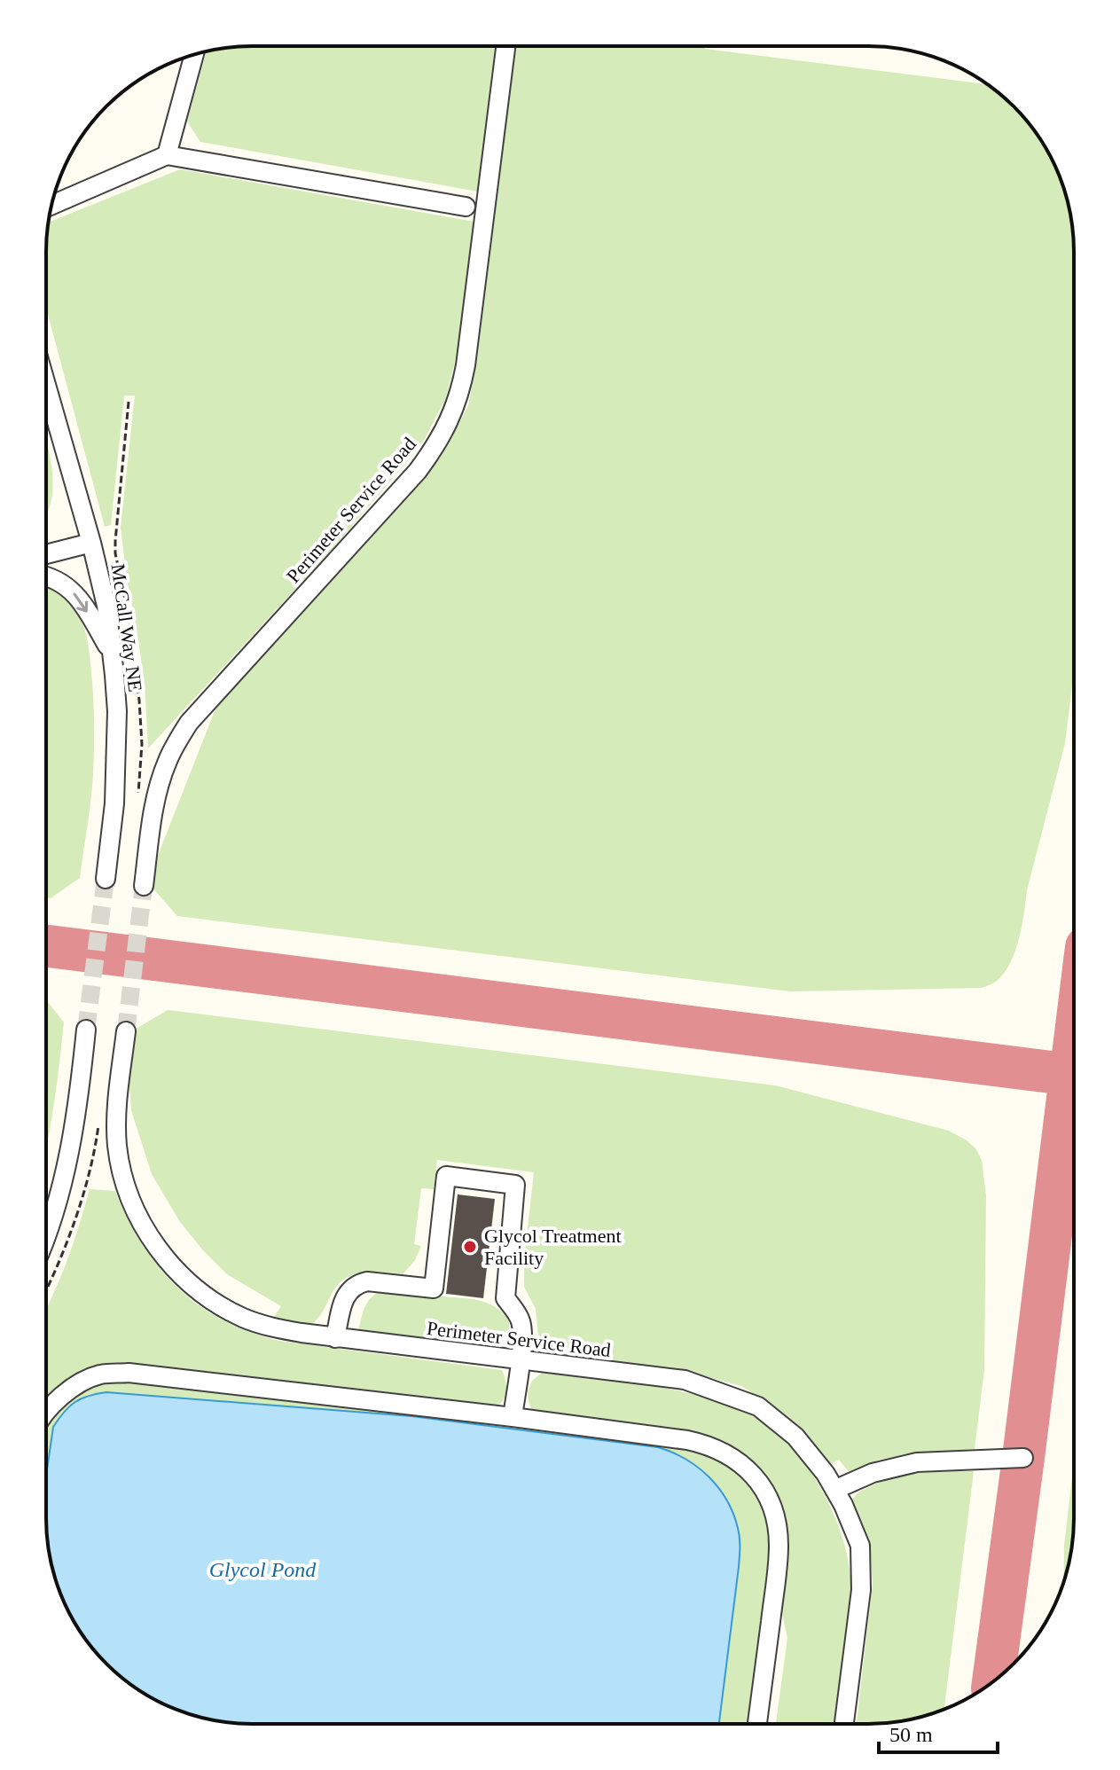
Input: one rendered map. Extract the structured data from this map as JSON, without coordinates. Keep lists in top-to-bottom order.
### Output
{
  "streets": {
    "street": ["Perimeter Service Road", "McCall Way NE"]
  },
  "water": ["Glycol Pond"],
  "places": ["Glycol Treatment Facility"],
  "scale_bar": "50 m"
}
